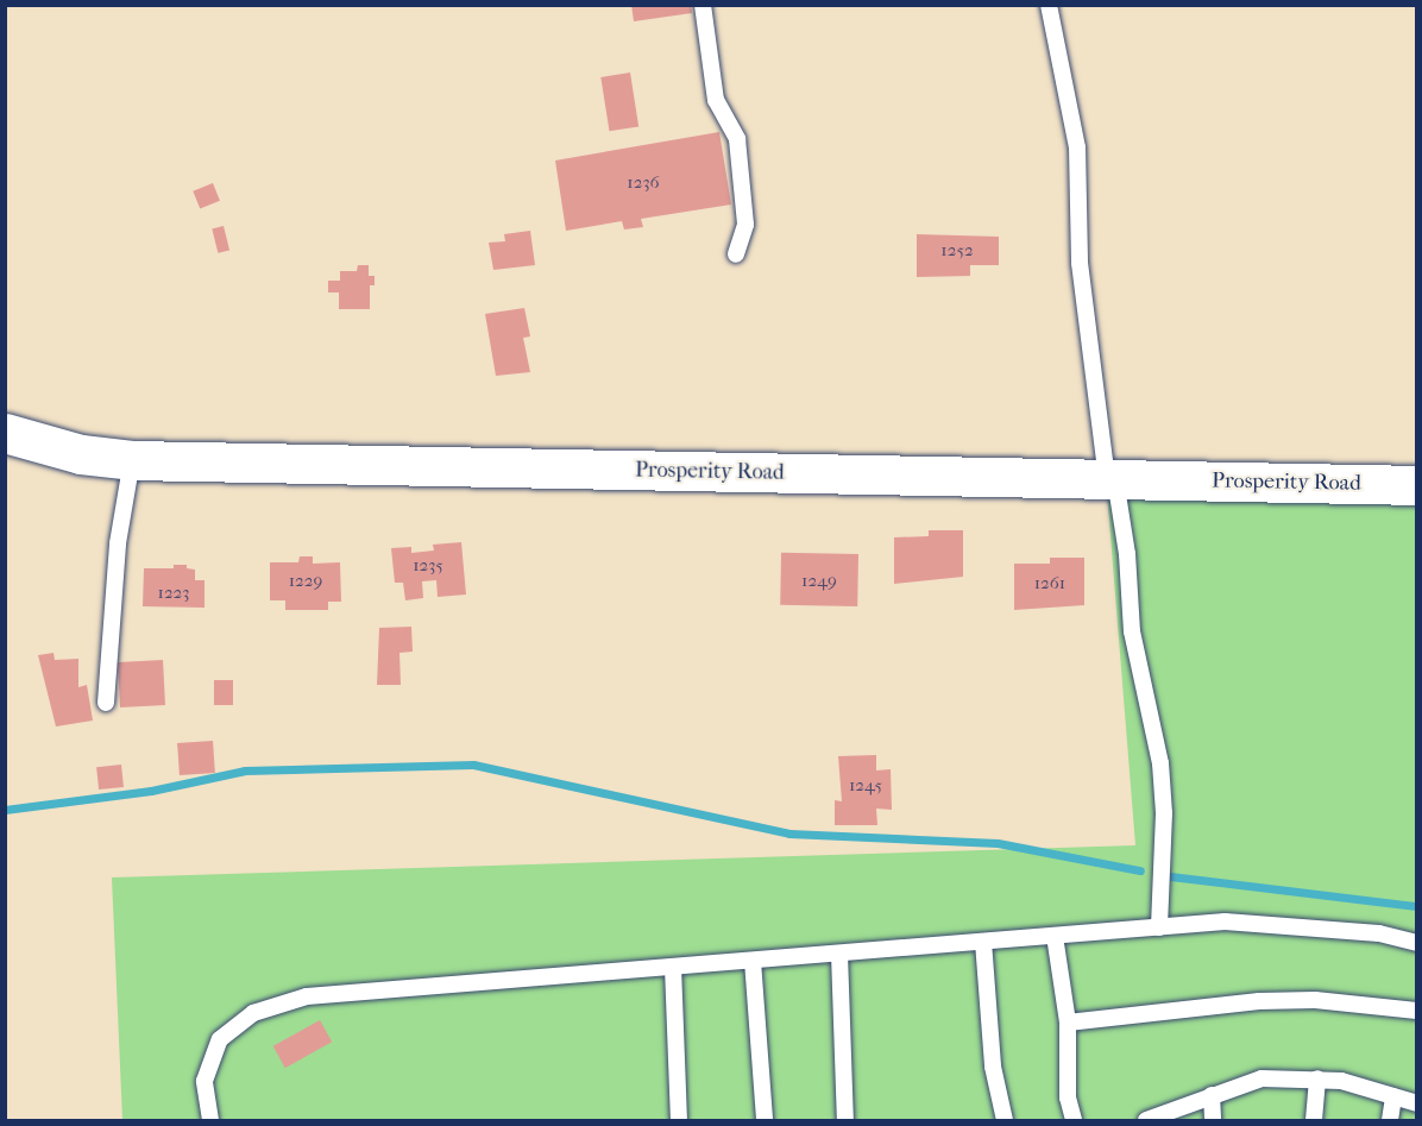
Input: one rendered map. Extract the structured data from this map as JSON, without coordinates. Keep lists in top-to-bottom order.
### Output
{
  "streets": {
    "street": ["Prosperity Road"]
  },
  "house_numbers": [
    "1236",
    "1252",
    "1235",
    "1229",
    "1249",
    "1261",
    "1223",
    "1245"
  ]
}
